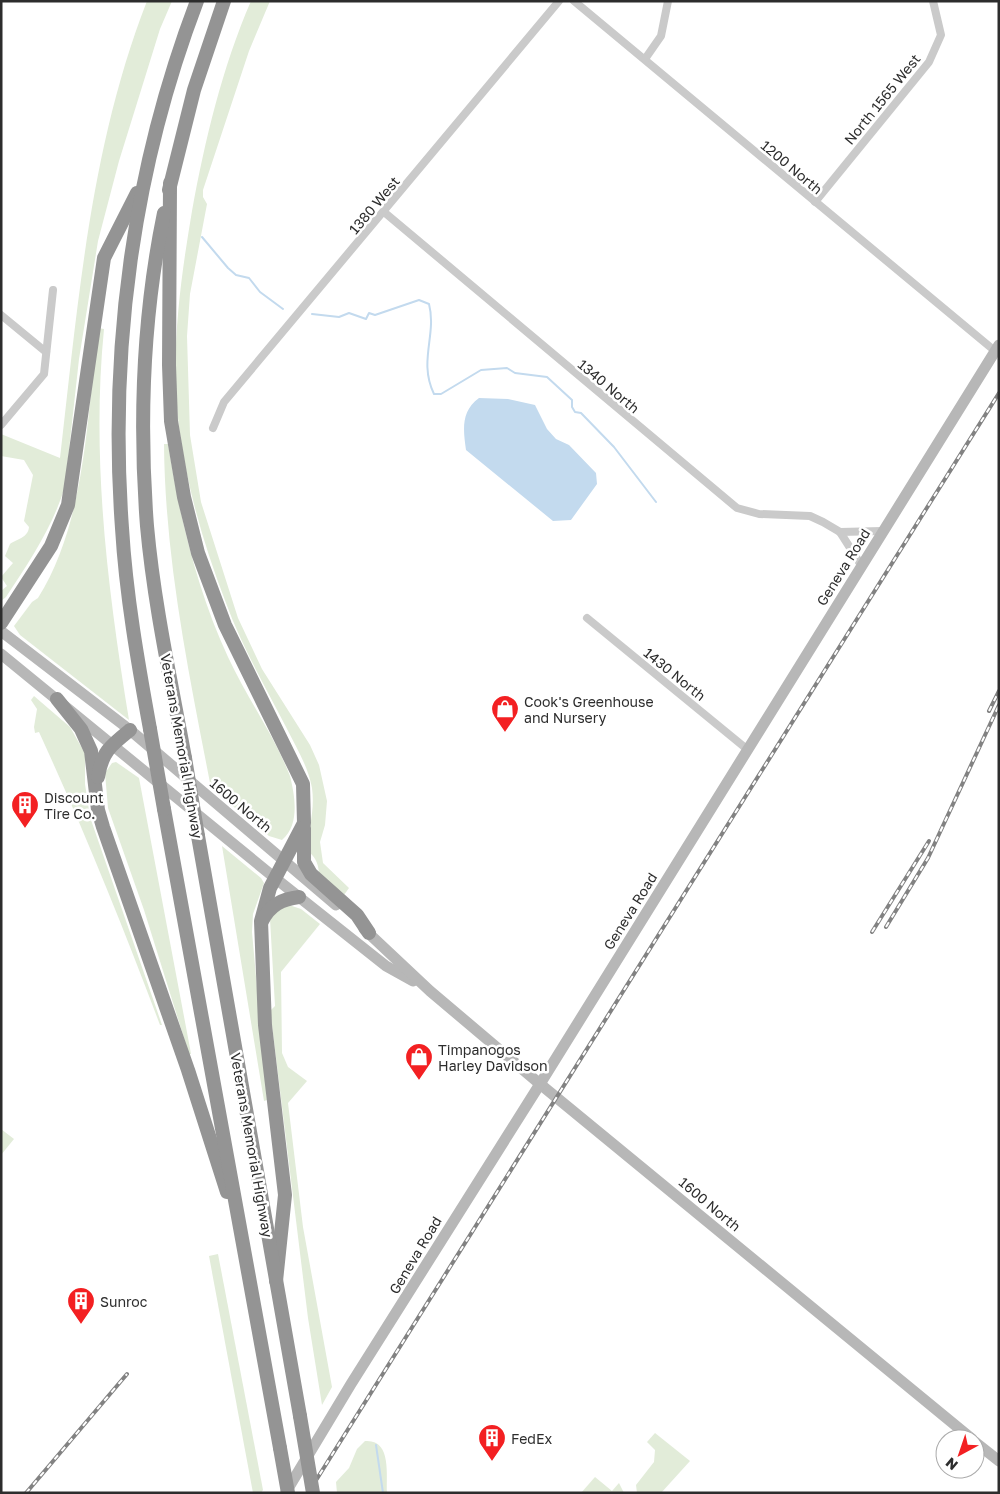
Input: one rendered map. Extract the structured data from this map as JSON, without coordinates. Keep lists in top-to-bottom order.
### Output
{
  "streets": {
    "highway": ["Veterans Memorial Highway"],
    "main road": ["Geneva Road", "1600 North"],
    "street": [
      "North 1565 West",
      "1200 North",
      "1380 West",
      "1340 North",
      "1430 North"
    ]
  },
  "crossings": [
    ["North 1565 West", "1200 North"],
    ["1200 North", "Geneva Road"],
    ["1380 West", "1340 North"],
    ["Geneva Road", "1430 North"],
    ["Geneva Road", "Veterans Memorial Highway"],
    ["Geneva Road", "1600 North"]
  ],
  "places": {
    "shop": ["Cook's Greenhouse and Nursery", "Timpanogos Harley Davidson"],
    "building": ["Discount Tire Co.", "Sunroc", "FedEx"]
  },
  "north": "bottom left"
}
